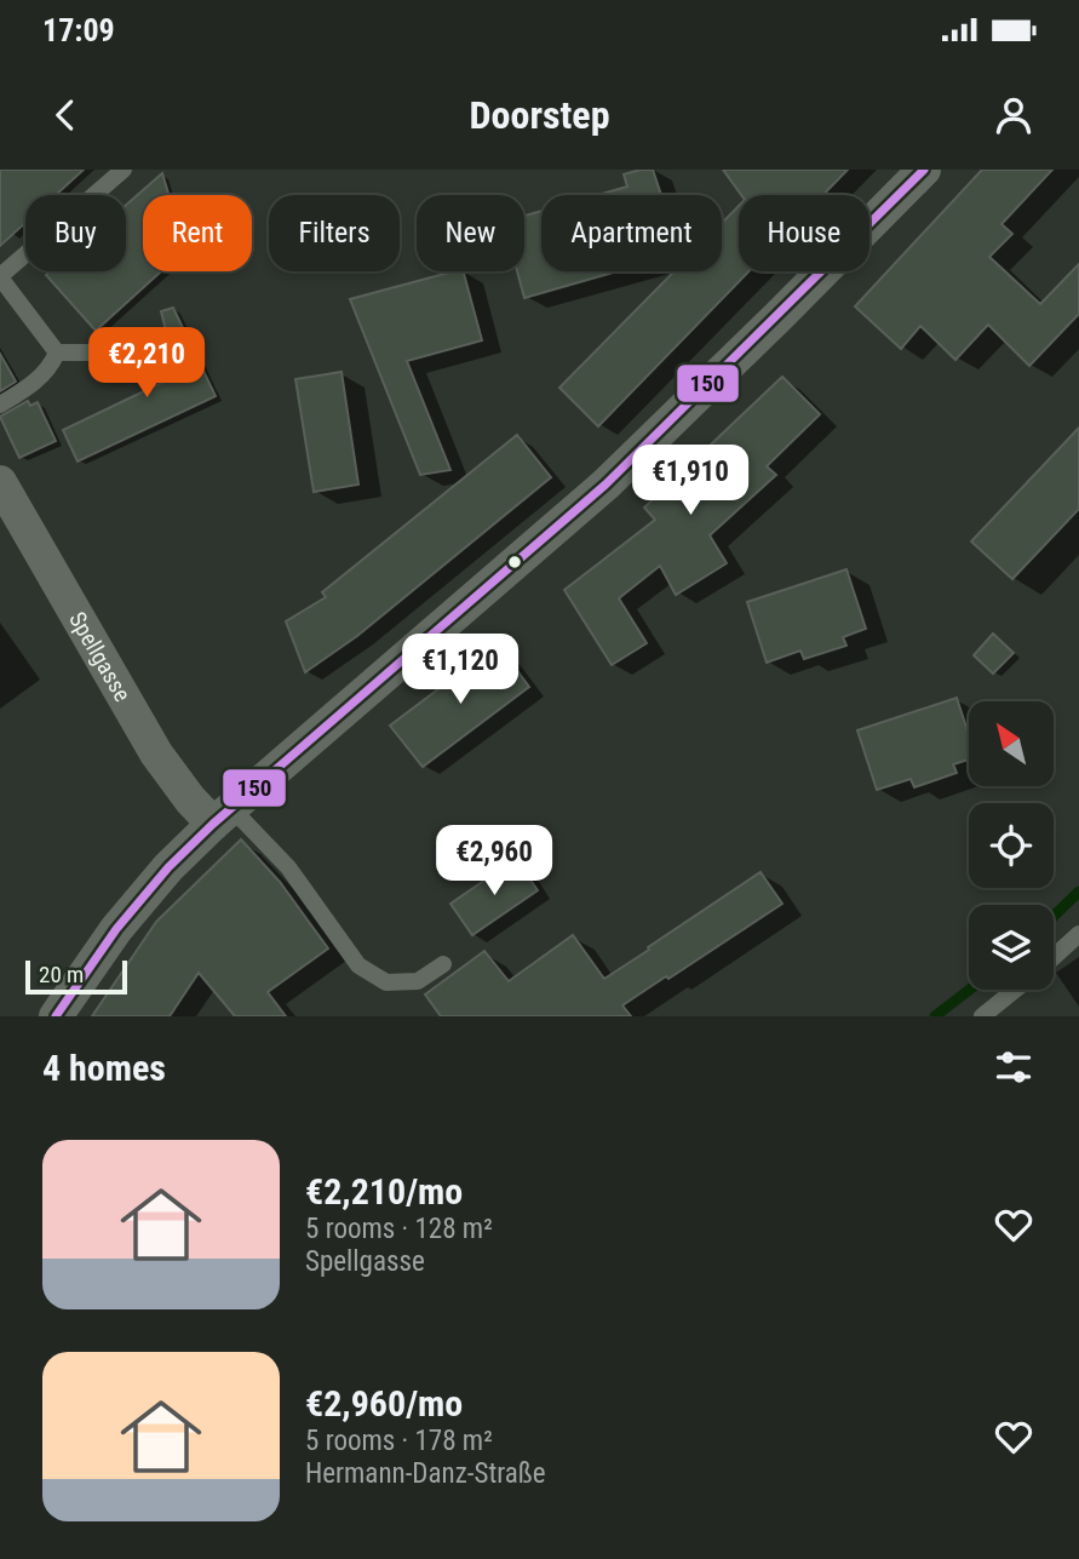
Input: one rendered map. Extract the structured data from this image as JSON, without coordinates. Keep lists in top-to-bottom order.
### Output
{
  "streets": {
    "street": ["Spellgasse"]
  },
  "lines": ["transit line 150"],
  "scale_bar": "20 m",
  "north": "top left",
  "page": {
    "status": "17:09",
    "header": "Doorstep",
    "chip": [
      "Buy",
      "Rent",
      "Filters",
      "New",
      "Apartment",
      "House"
    ],
    "price": [
      "€2,210",
      "€1,910",
      "€1,120",
      "€2,960"
    ],
    "scale": "20 m",
    "heading": "4 homes",
    "list": [
      {
        "name": "€2,210/mo",
        "note": "5 rooms · 128 m² · Spellgasse"
      },
      {
        "name": "€2,960/mo",
        "note": "5 rooms · 178 m² · Hermann-Danz-Straße"
      }
    ]
  }
}
